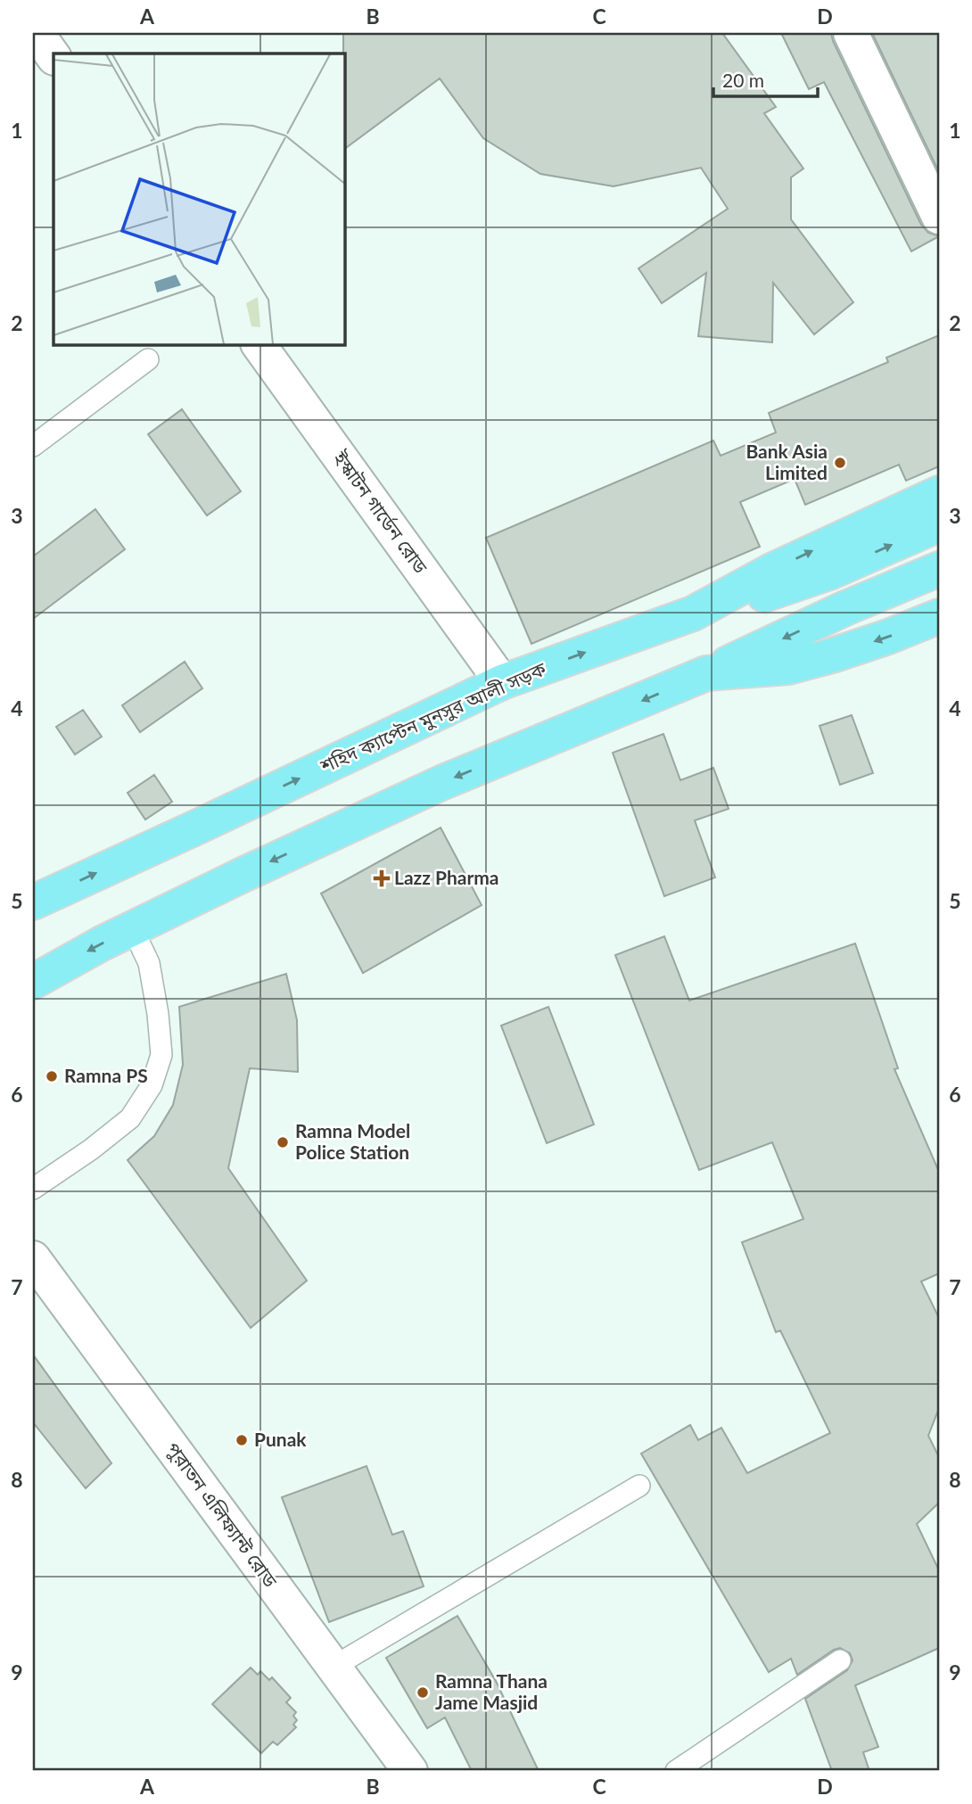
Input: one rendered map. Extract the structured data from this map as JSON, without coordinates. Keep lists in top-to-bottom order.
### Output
{
  "streets": {
    "main road": ["শহিদ ক্যাপ্টেন মুনসুর আলী সড়ক"],
    "street": ["ইস্কাটন গার্ডেন রোড", "পুরাতন এলিফ্যান্ট রোড"]
  },
  "crossings": [
    ["ইস্কাটন গার্ডেন রোড", "শহিদ ক্যাপ্টেন মুনসুর আলী সড়ক"]
  ],
  "places": {
    "other": [
      "Bank Asia Limited",
      "Ramna PS",
      "Ramna Model Police Station",
      "Punak",
      "Ramna Thana Jame Masjid"
    ],
    "health": ["Lazz Pharma"]
  },
  "scale_bar": "20 m",
  "grid": {
    "columns": [
      "A",
      "B",
      "C",
      "D"
    ],
    "rows": [
      "1",
      "2",
      "3",
      "4",
      "5",
      "6",
      "7",
      "8",
      "9"
    ]
  }
}
